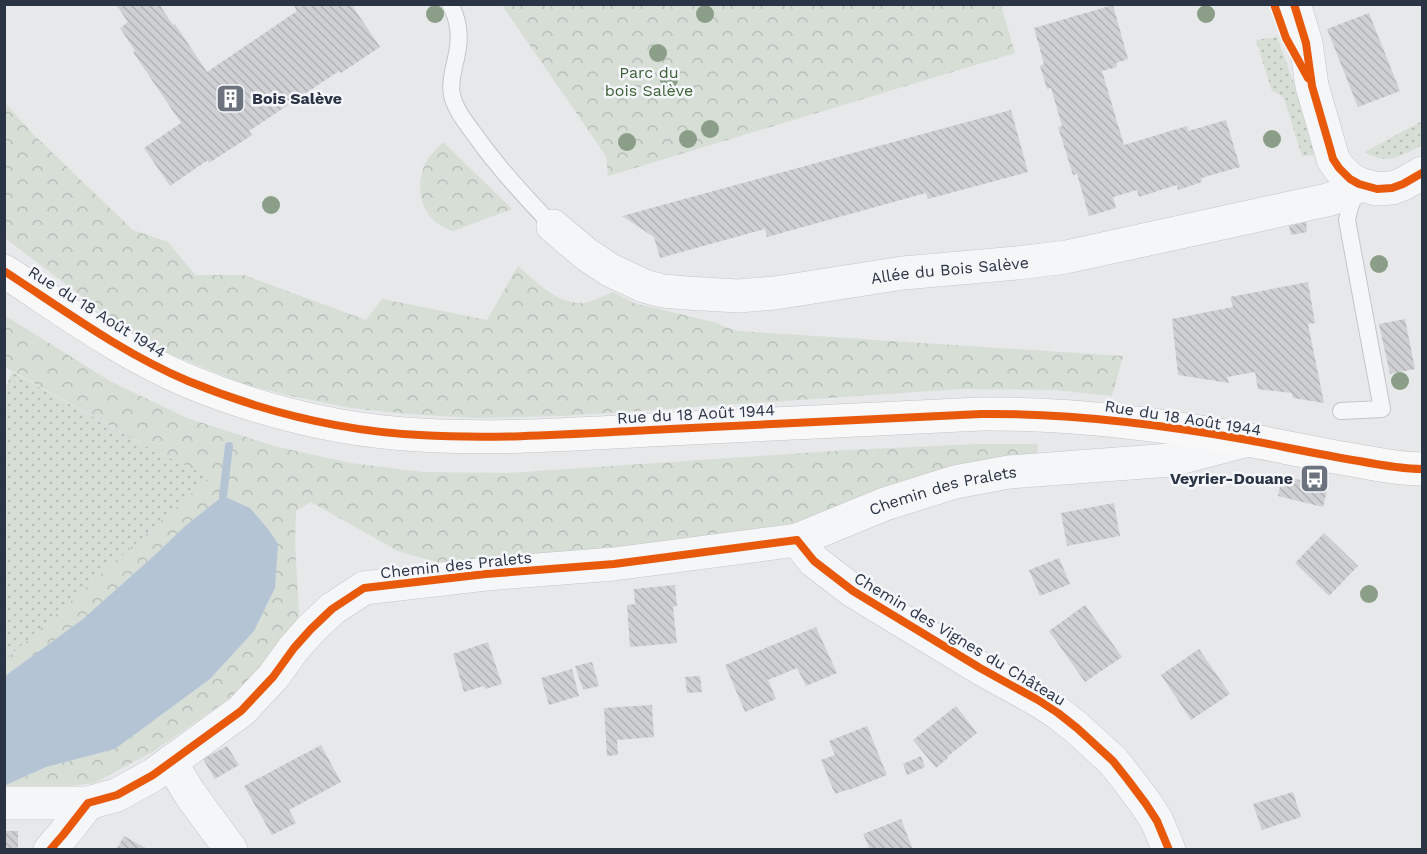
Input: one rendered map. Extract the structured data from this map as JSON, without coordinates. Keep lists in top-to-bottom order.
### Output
{
  "streets": {
    "main road": ["Rue du 18 Août 1944"],
    "street": ["Allée du Bois Salève", "Chemin des Pralets", "Chemin des Vignes du Château"]
  },
  "crossings": [
    ["Rue du 18 Août 1944", "Chemin des Pralets"],
    ["Chemin des Pralets", "Chemin des Vignes du Château"]
  ],
  "parks": ["Parc du bois Salève"],
  "places": {
    "building": ["Bois Salève"],
    "bus stop": ["Veyrier-Douane"]
  }
}
